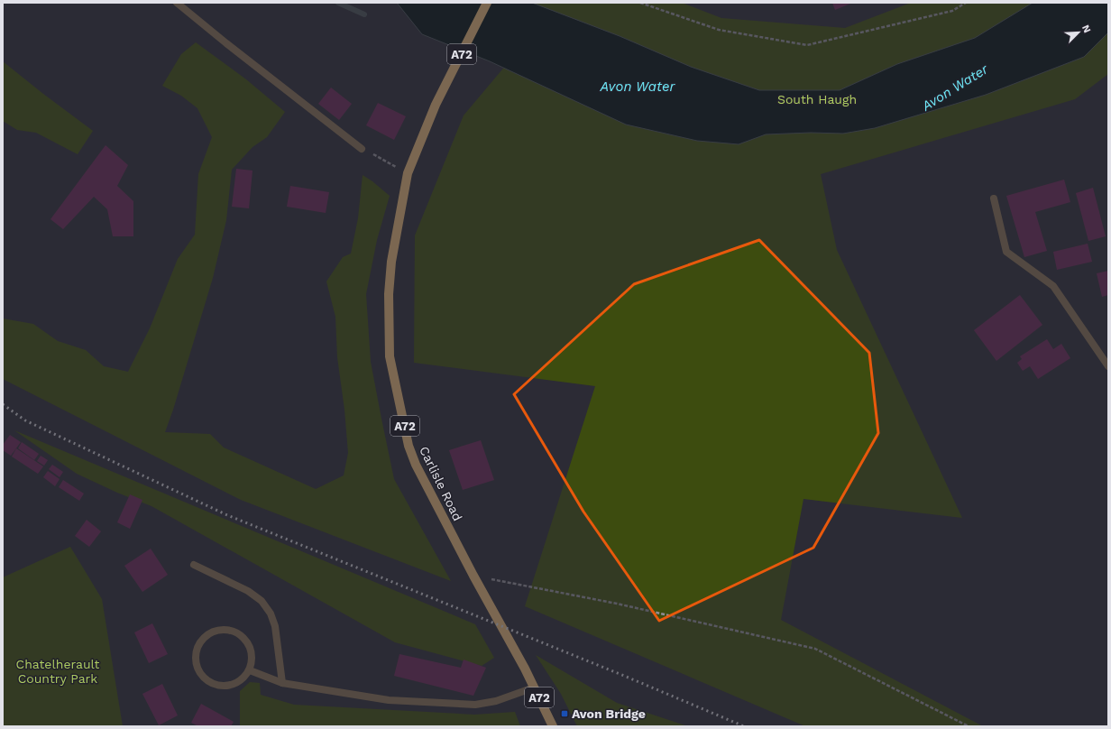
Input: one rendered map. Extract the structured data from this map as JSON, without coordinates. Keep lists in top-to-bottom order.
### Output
{
  "streets": {
    "main road": ["A72", "Carlisle Road"]
  },
  "water": ["Avon Water"],
  "parks": ["South Haugh", "Chatelherault Country Park"],
  "places": {
    "transit": ["Avon Bridge"]
  },
  "north": "top right"
}
